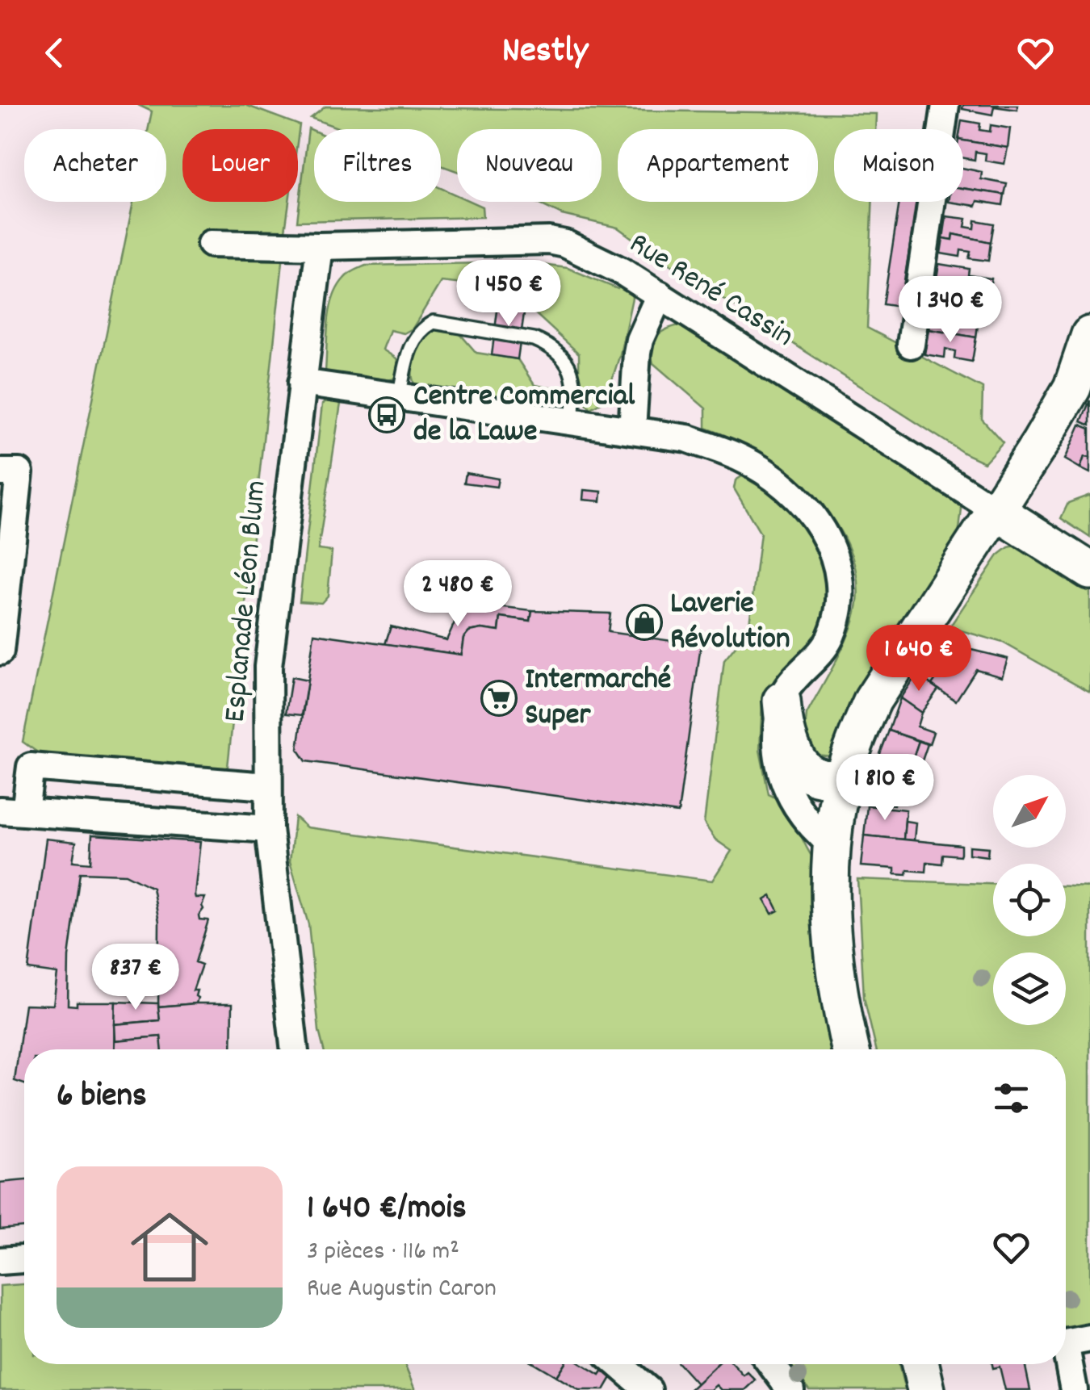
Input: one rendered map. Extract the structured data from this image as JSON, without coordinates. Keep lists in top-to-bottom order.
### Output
{
  "streets": {
    "street": ["Rue René Cassin", "Esplanade Léon Blum"]
  },
  "crossings": [
    ["Rue René Cassin", "Esplanade Léon Blum"]
  ],
  "places": {
    "bus stop": ["Centre Commercial de la Lawe"],
    "shop": ["Laverie Révolution"],
    "supermarket": ["Intermarché Super"]
  },
  "north": "top right",
  "page": {
    "header": "Nestly",
    "chip": [
      "Acheter",
      "Louer",
      "Filtres",
      "Nouveau",
      "Appartement",
      "Maison"
    ],
    "price": [
      "1 450 €",
      "1 340 €",
      "2 480 €",
      "1 640 €",
      "1 810 €",
      "837 €"
    ],
    "heading": "6 biens",
    "list": [
      {
        "name": "1 640 €/mois",
        "note": "3 pièces · 116 m² · Rue Augustin Caron"
      }
    ]
  }
}
